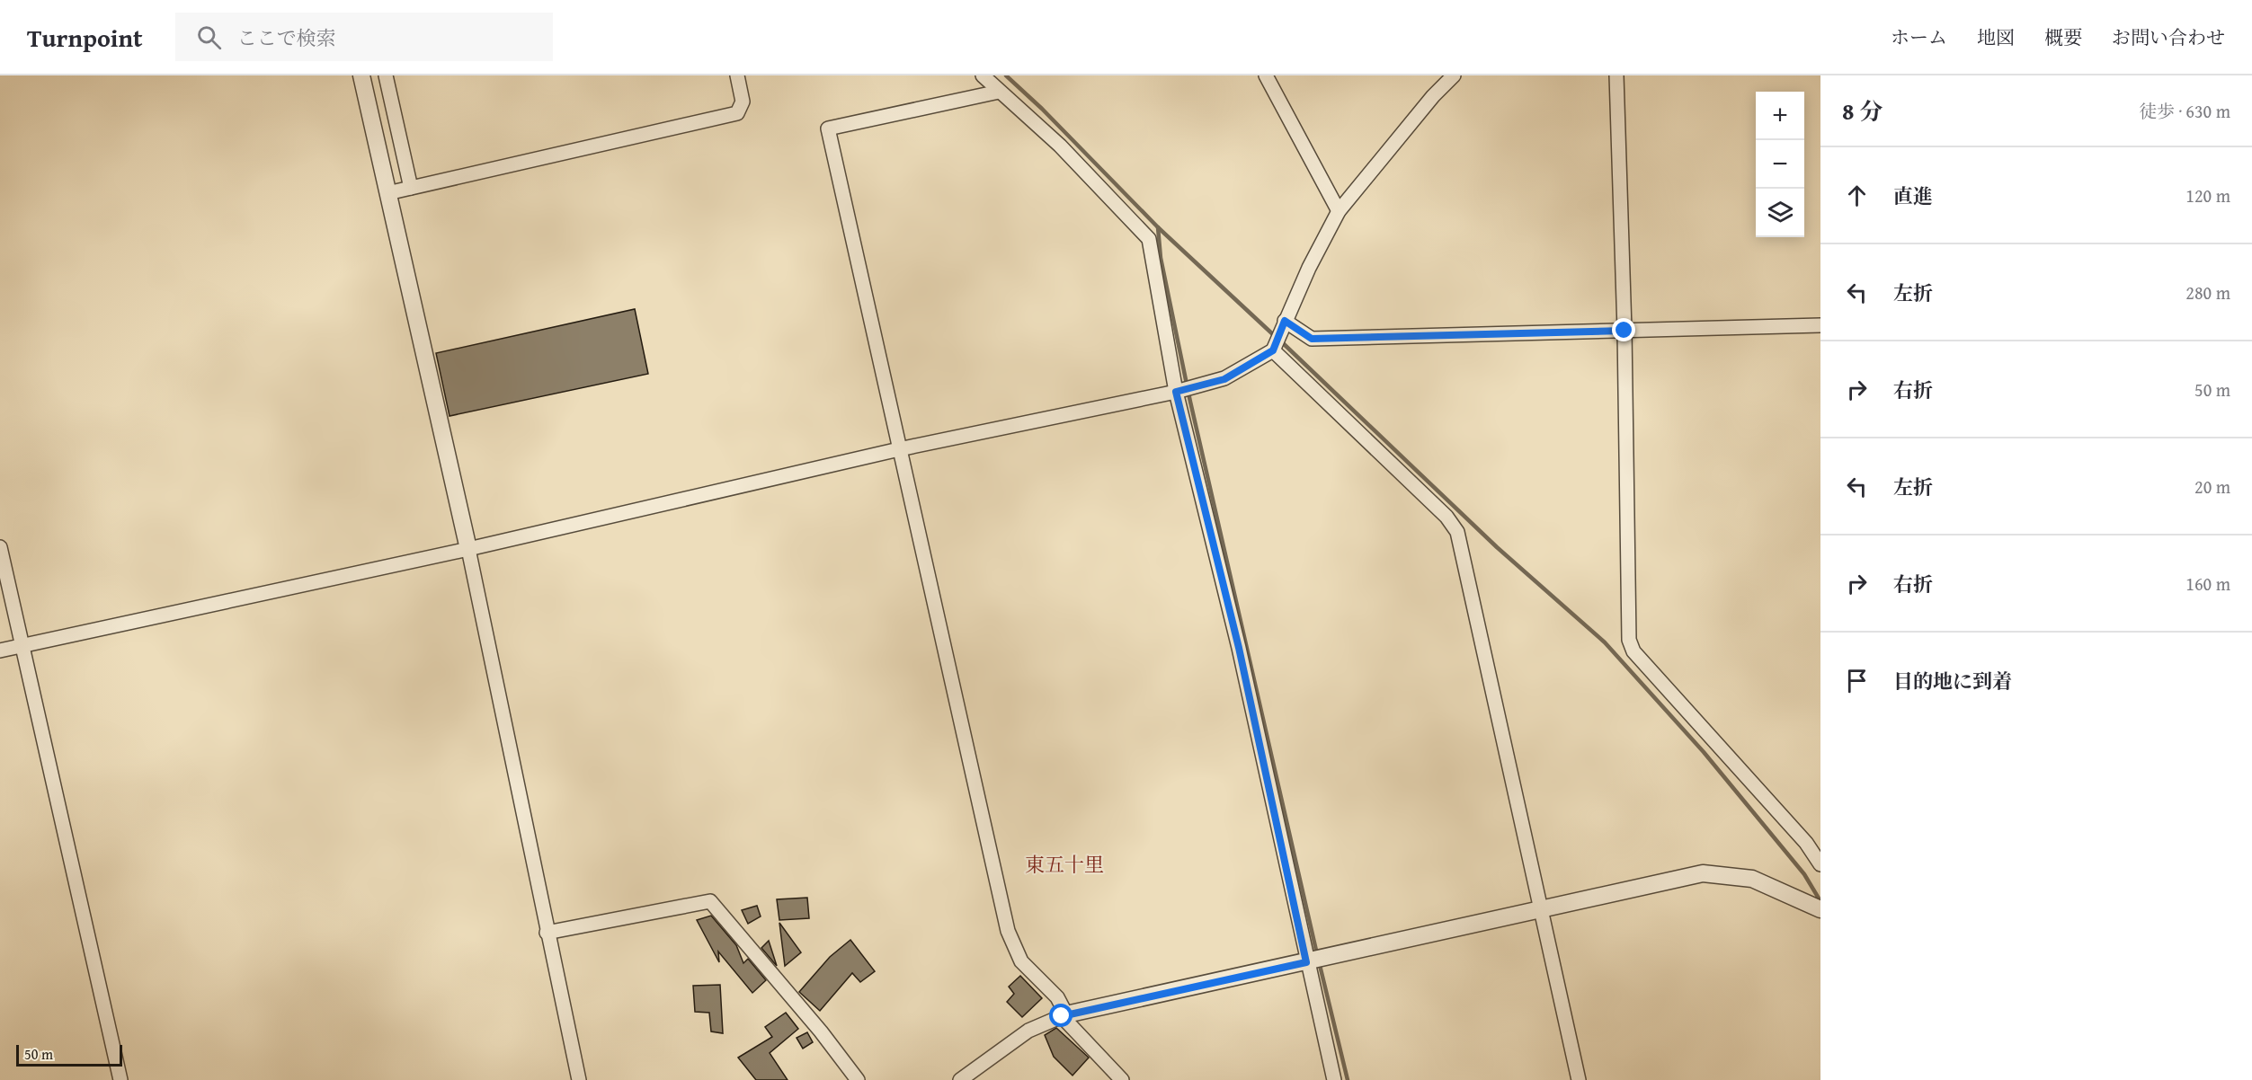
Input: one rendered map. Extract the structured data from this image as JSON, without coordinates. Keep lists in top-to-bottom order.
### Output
{
  "districts": ["東五十里"],
  "scale_bar": "50 m",
  "page": {
    "header": "Turnpoint",
    "search": "ここで検索",
    "nav": [
      "ホーム",
      "地図",
      "概要",
      "お問い合わせ"
    ],
    "heading": ["8 分", "徒歩 · 630 m"],
    "map_buttons": ["+", "−"],
    "list": [
      ["直進", "120 m"],
      ["左折", "280 m"],
      ["右折", "50 m"],
      ["左折", "20 m"],
      ["右折", "160 m"],
      "目的地に到着"
    ],
    "scale": "50 m"
  }
}
